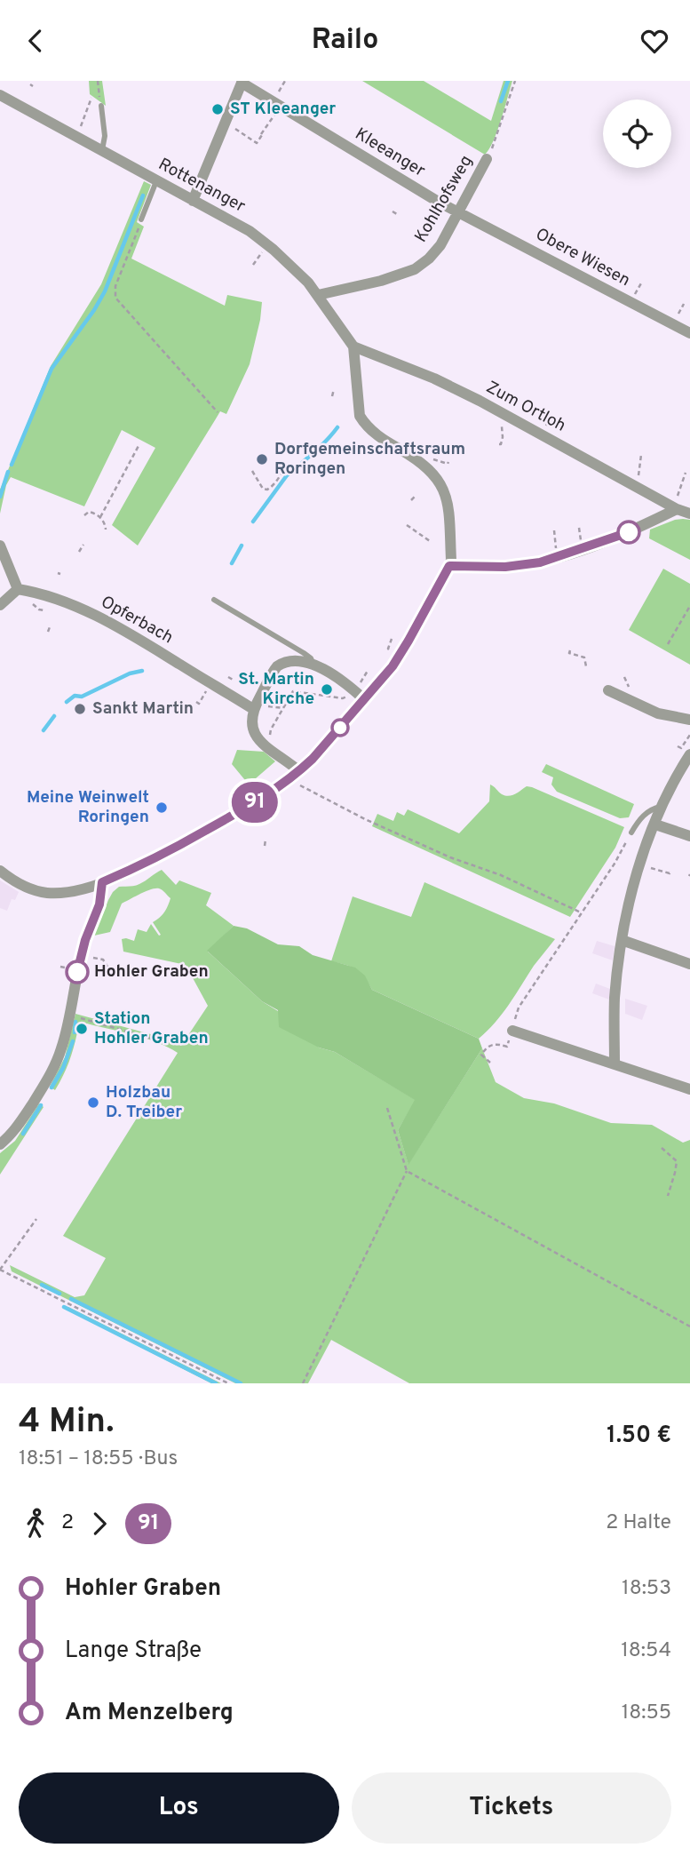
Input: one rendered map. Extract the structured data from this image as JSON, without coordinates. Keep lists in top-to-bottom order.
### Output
{
  "streets": {
    "street": [
      "Kleeanger",
      "Rottenanger",
      "Kohlhofsweg",
      "Obere Wiesen",
      "Zum Ortloh",
      "Opferbach"
    ]
  },
  "crossings": [
    ["Kleeanger", "Rottenanger"],
    ["Kleeanger", "Kohlhofsweg"],
    ["Kleeanger", "Obere Wiesen"],
    ["Rottenanger", "Kohlhofsweg"],
    ["Rottenanger", "Zum Ortloh"],
    ["Kohlhofsweg", "Obere Wiesen"]
  ],
  "places": [
    "ST Kleeanger",
    "Dorfgemeinschaftsraum Roringen",
    "St. Martin Kirche",
    "Sankt Martin",
    "Meine Weinwelt Roringen",
    "Hohler Graben",
    "Station Hohler Graben",
    "Holzbau D. Treiber"
  ],
  "lines": ["bus line 91"],
  "page": {
    "header": "Railo",
    "on_map": "91",
    "heading": ["4 Min.", "18:51 – 18:55 · Bus", "1.50 €"],
    "legs": ["2", "91", "2 Halte"],
    "list": [
      {
        "name": "Hohler Graben",
        "value": "18:53"
      },
      {
        "name": "Lange Straße",
        "value": "18:54"
      },
      {
        "name": "Am Menzelberg",
        "value": "18:55"
      }
    ],
    "buttons": ["Los", "Tickets"]
  }
}
